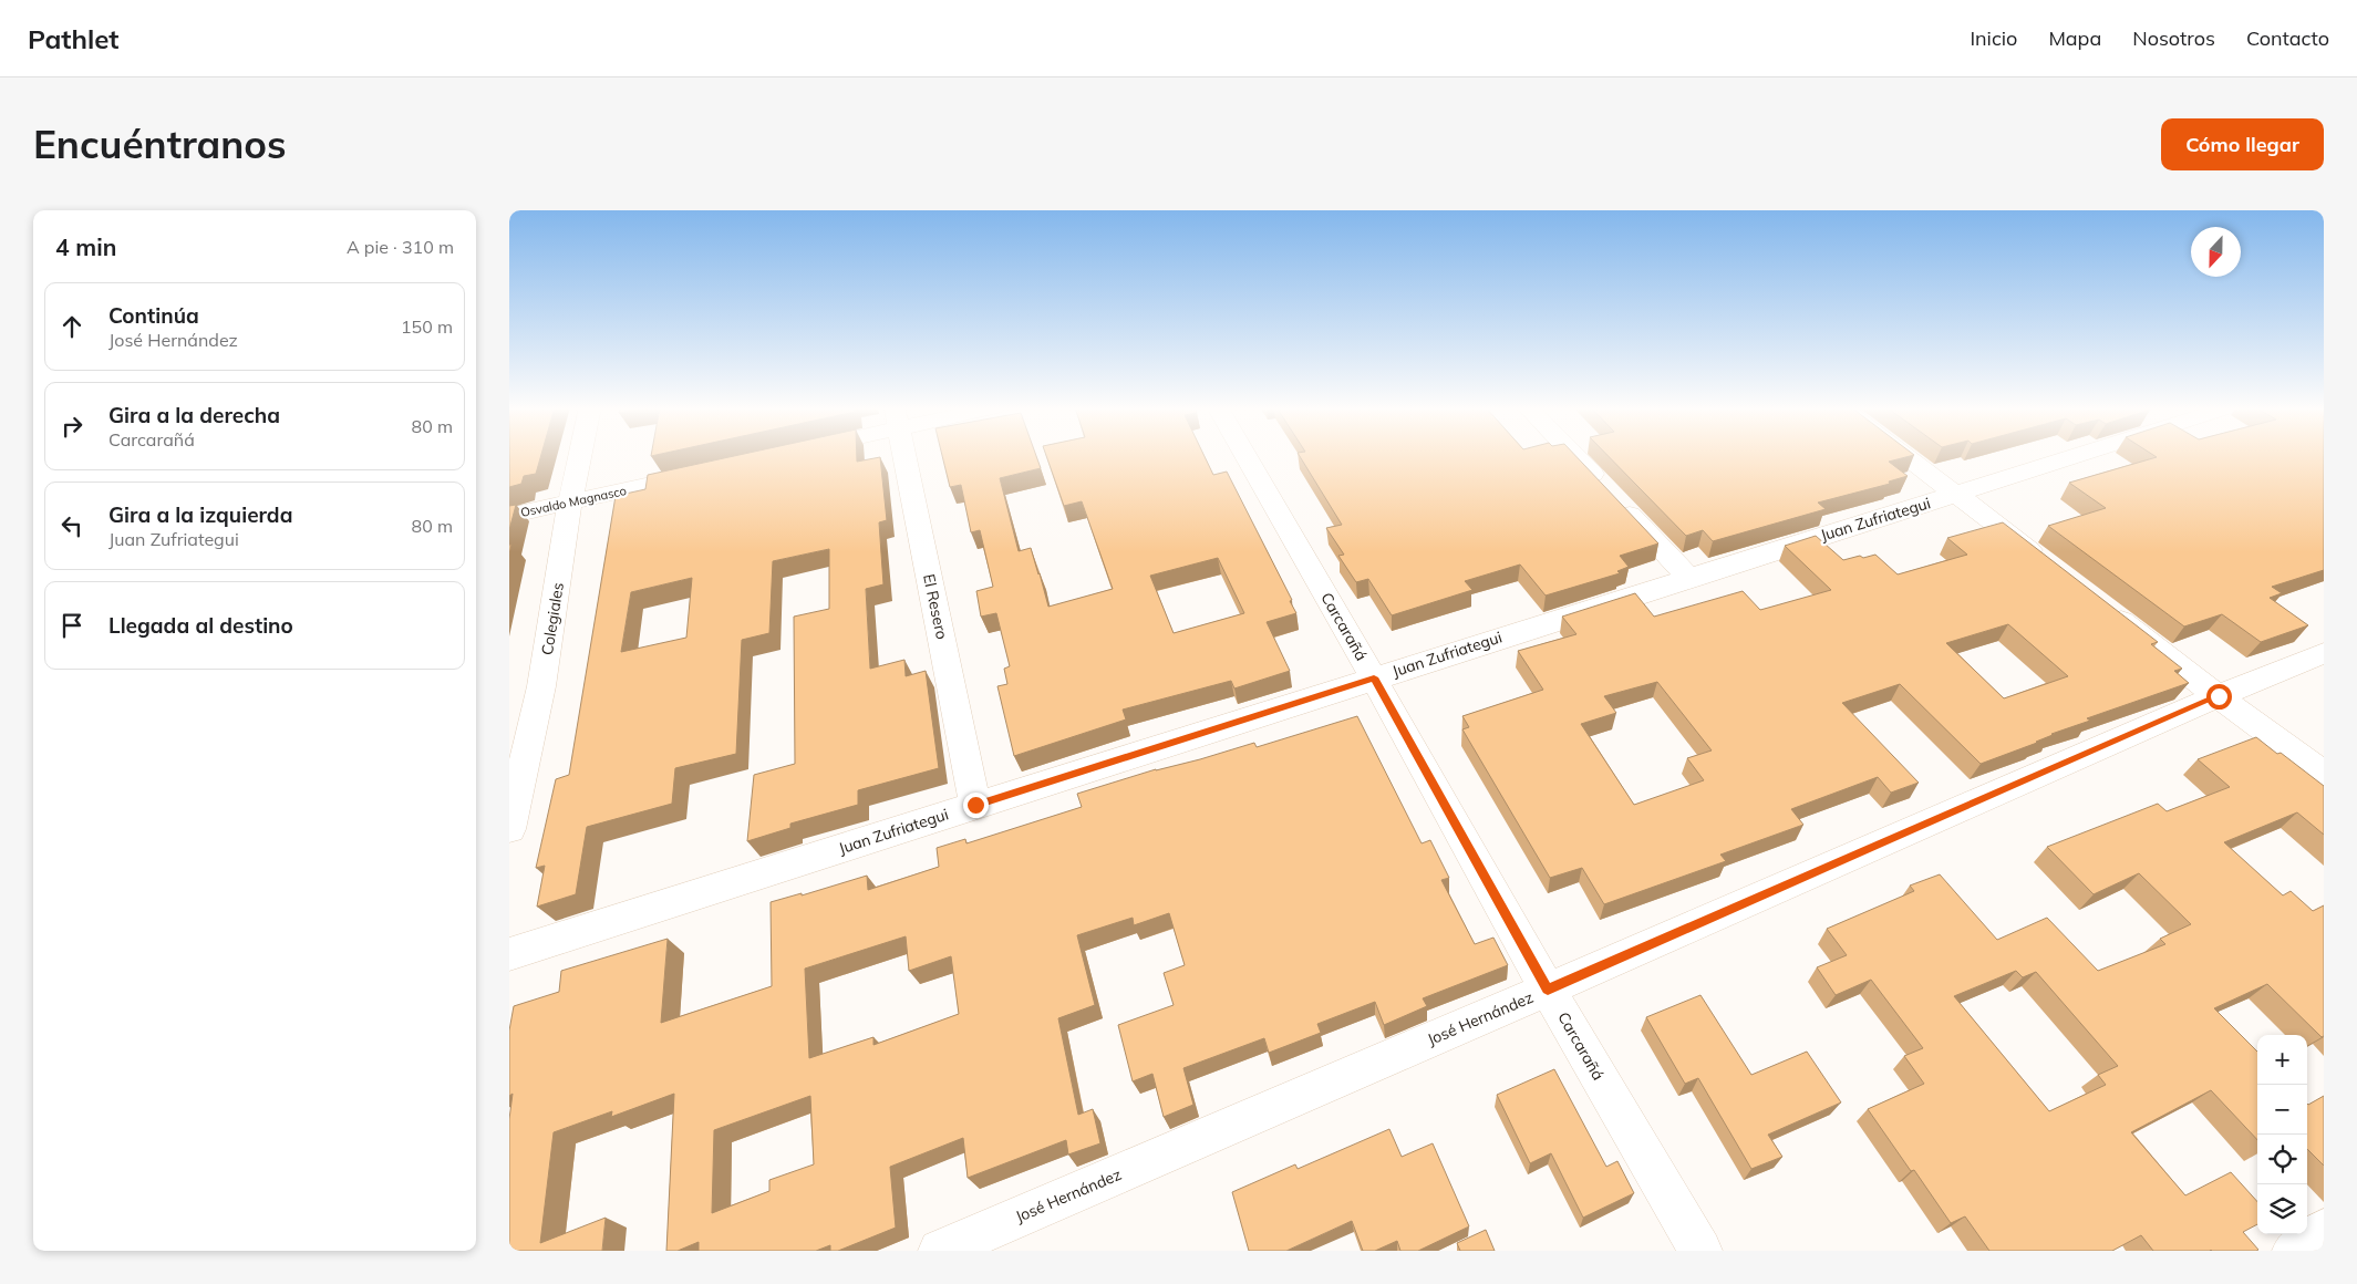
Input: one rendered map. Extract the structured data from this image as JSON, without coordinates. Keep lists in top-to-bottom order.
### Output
{
  "streets": {
    "street": [
      "Osvaldo Magnasco",
      "Juan Zufriategui",
      "El Resero",
      "Colegiales",
      "Carcarañá",
      "José Hernández"
    ]
  },
  "crossings": [
    ["Osvaldo Magnasco", "Colegiales"],
    ["Juan Zufriategui", "El Resero"],
    ["Juan Zufriategui", "Carcarañá"],
    ["Carcarañá", "José Hernández"]
  ],
  "north": "bottom",
  "page": {
    "header": "Pathlet",
    "nav": [
      "Inicio",
      "Mapa",
      "Nosotros",
      "Contacto"
    ],
    "buttons": "Cómo llegar",
    "title": "Encuéntranos",
    "heading": ["4 min", "A pie · 310 m"],
    "list": [
      ["Continúa", "José Hernández", "150 m"],
      ["Gira a la derecha", "Carcarañá", "80 m"],
      ["Gira a la izquierda", "Juan Zufriategui", "80 m"],
      "Llegada al destino"
    ],
    "map_buttons": ["+", "−"]
  }
}
